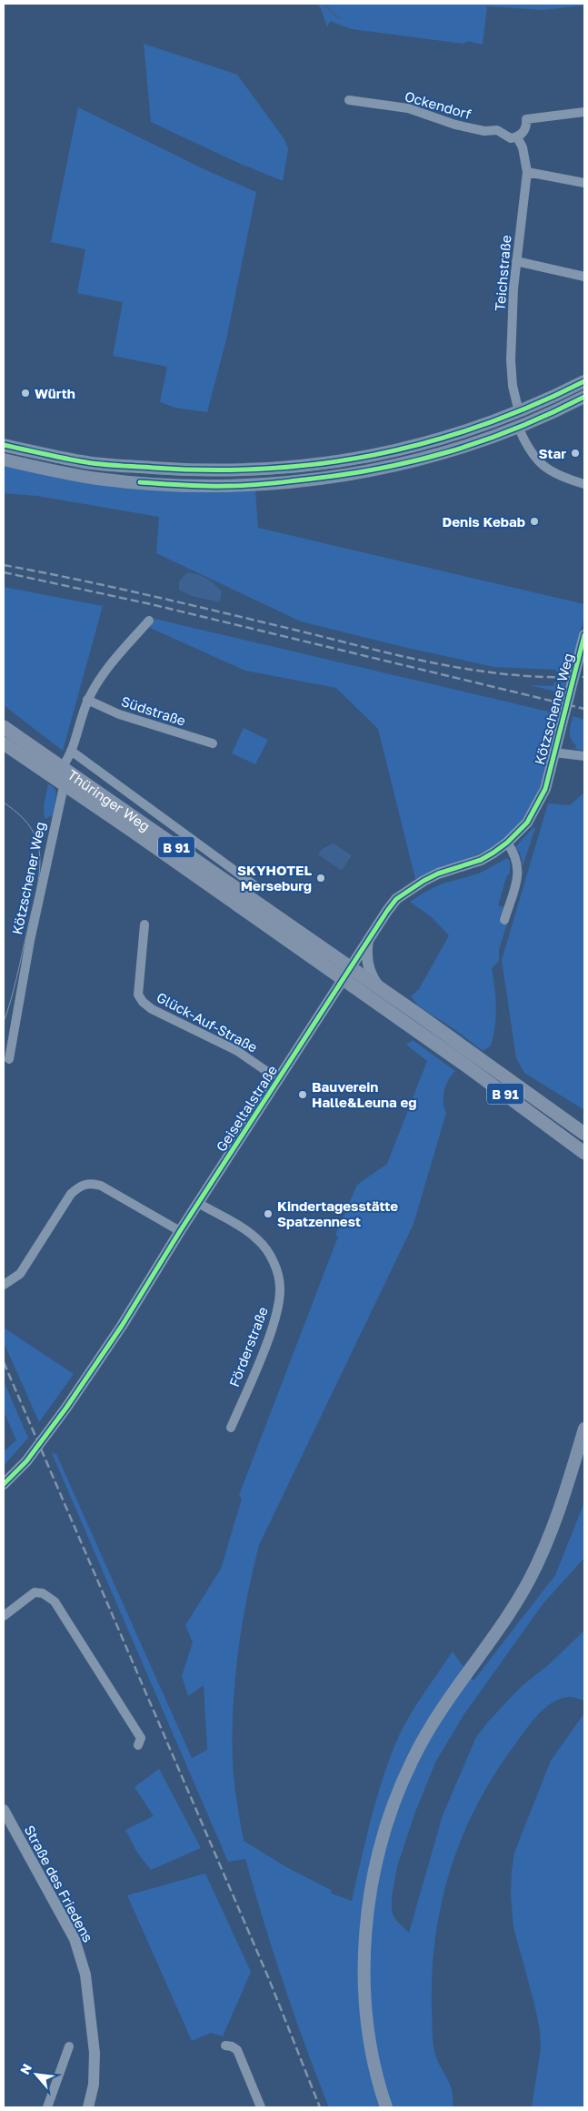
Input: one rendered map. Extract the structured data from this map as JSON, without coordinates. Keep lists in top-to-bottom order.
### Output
{
  "streets": {
    "main road": ["Thüringer Weg", "B 91"],
    "street": [
      "Ockendorf",
      "Teichstraße",
      "Kötzschener Weg",
      "Südstraße",
      "Glück-Auf-Straße",
      "Geiseltalstraße",
      "Förderstraße",
      "Straße des Friedens"
    ]
  },
  "crossings": [
    ["Ockendorf", "Teichstraße"],
    ["Kötzschener Weg", "Thüringer Weg"],
    ["Kötzschener Weg", "Geiseltalstraße"],
    ["Thüringer Weg", "B 91"],
    ["Thüringer Weg", "Geiseltalstraße"],
    ["B 91", "Geiseltalstraße"],
    ["Glück-Auf-Straße", "Geiseltalstraße"],
    ["Geiseltalstraße", "Förderstraße"]
  ],
  "places": [
    "Würth",
    "Star",
    "Denis Kebab",
    "SKYHOTEL Merseburg",
    "Bauverein Halle&Leuna eg",
    "Kindertagesstätte Spatzennest"
  ],
  "north": "top left"
}
